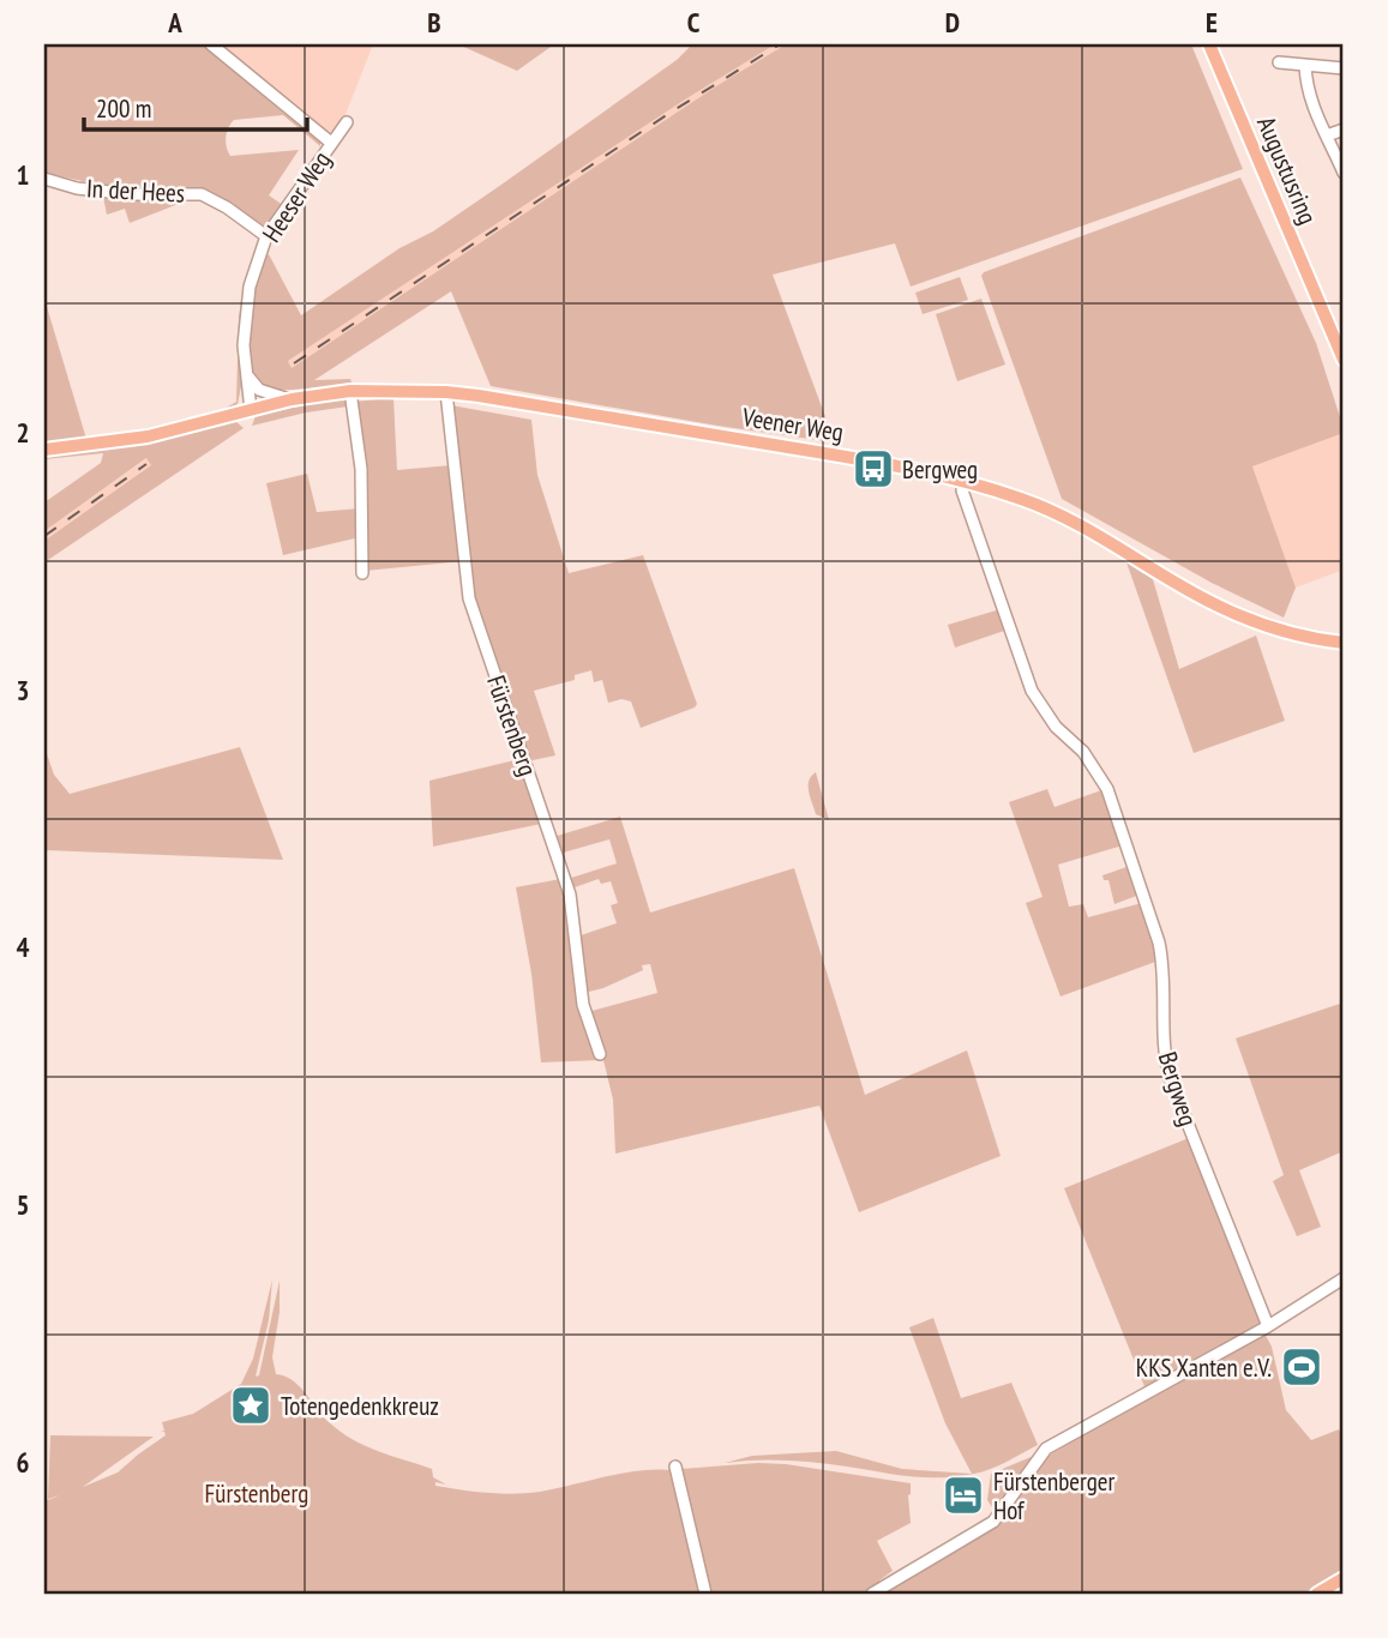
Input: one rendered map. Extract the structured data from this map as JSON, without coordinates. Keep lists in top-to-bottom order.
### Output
{
  "streets": {
    "main road": ["Augustusring", "Veener Weg"],
    "street": [
      "In der Hees",
      "Heeser Weg",
      "Fürstenberg",
      "Bergweg"
    ]
  },
  "crossings": [
    ["In der Hees", "Heeser Weg"],
    ["Heeser Weg", "Veener Weg"],
    ["Veener Weg", "Fürstenberg"],
    ["Veener Weg", "Bergweg"]
  ],
  "parks": ["Fürstenberg"],
  "places": {
    "bus stop": ["Bergweg"],
    "sports": ["KKS Xanten e.V."],
    "place": ["Totengedenkkreuz"],
    "hotel": ["Fürstenberger Hof"]
  },
  "scale_bar": "200 m",
  "grid": {
    "columns": [
      "A",
      "B",
      "C",
      "D",
      "E"
    ],
    "rows": [
      "1",
      "2",
      "3",
      "4",
      "5",
      "6"
    ]
  }
}
